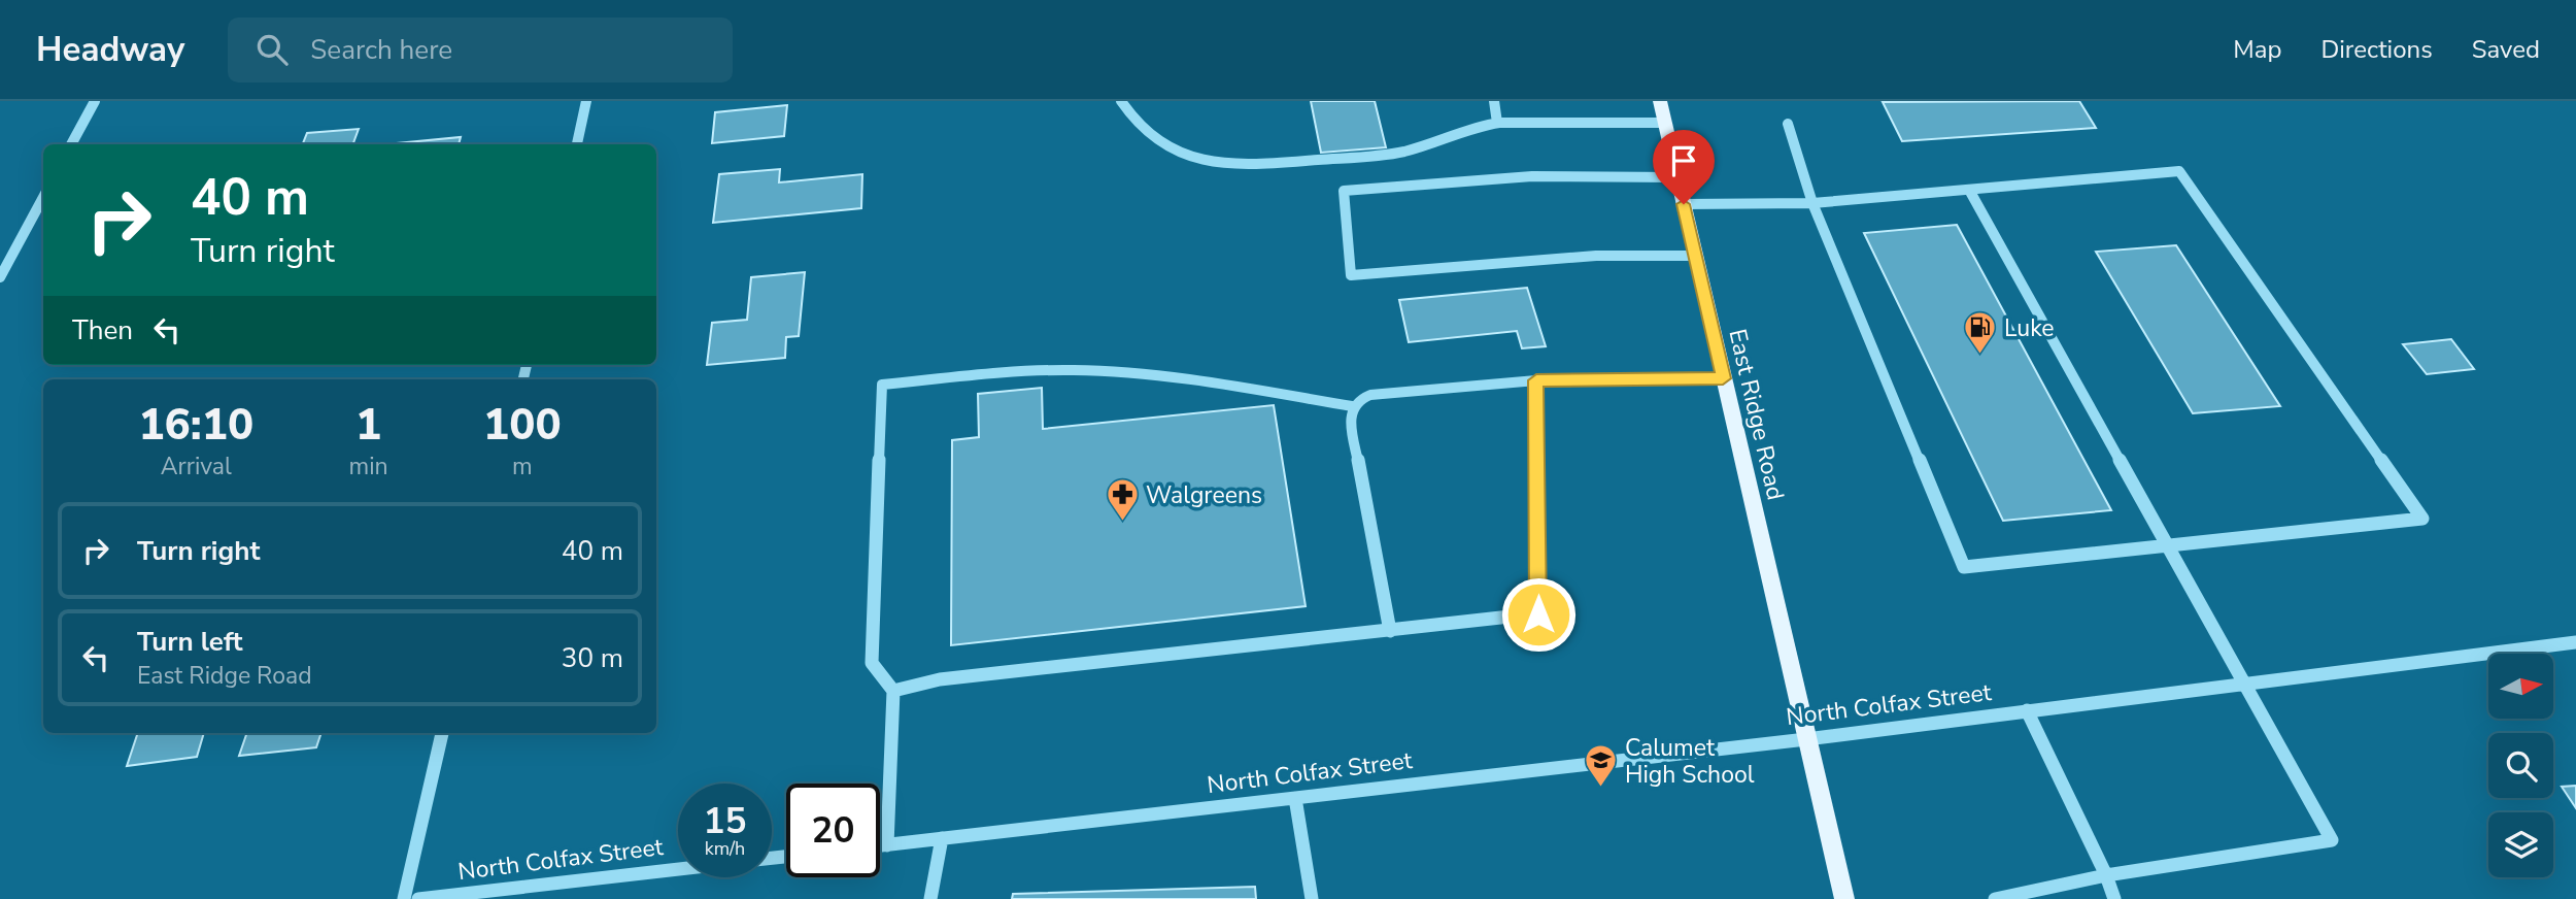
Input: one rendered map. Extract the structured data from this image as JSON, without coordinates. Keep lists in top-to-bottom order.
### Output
{
  "streets": {
    "main road": ["East Ridge Road"],
    "street": ["North Colfax Street"]
  },
  "crossings": [
    ["East Ridge Road", "North Colfax Street"]
  ],
  "places": {
    "fuel station": ["Luke"],
    "pharmacy": ["Walgreens"],
    "school or university": ["Calumet High School"]
  },
  "north": "right",
  "page": {
    "header": "Headway",
    "search": "Search here",
    "nav": ["Map", "Directions", "Saved"],
    "turn": ["40 m", "Turn right"],
    "then": "Then",
    "eta": [
      "16:10",
      "Arrival",
      "1",
      "min",
      "100",
      "m"
    ],
    "list": [
      {
        "name": "Turn right",
        "value": "40 m"
      },
      {
        "name": "Turn left",
        "note": "East Ridge Road",
        "value": "30 m"
      }
    ],
    "speed": "15 km/h",
    "limit": "20"
  }
}
